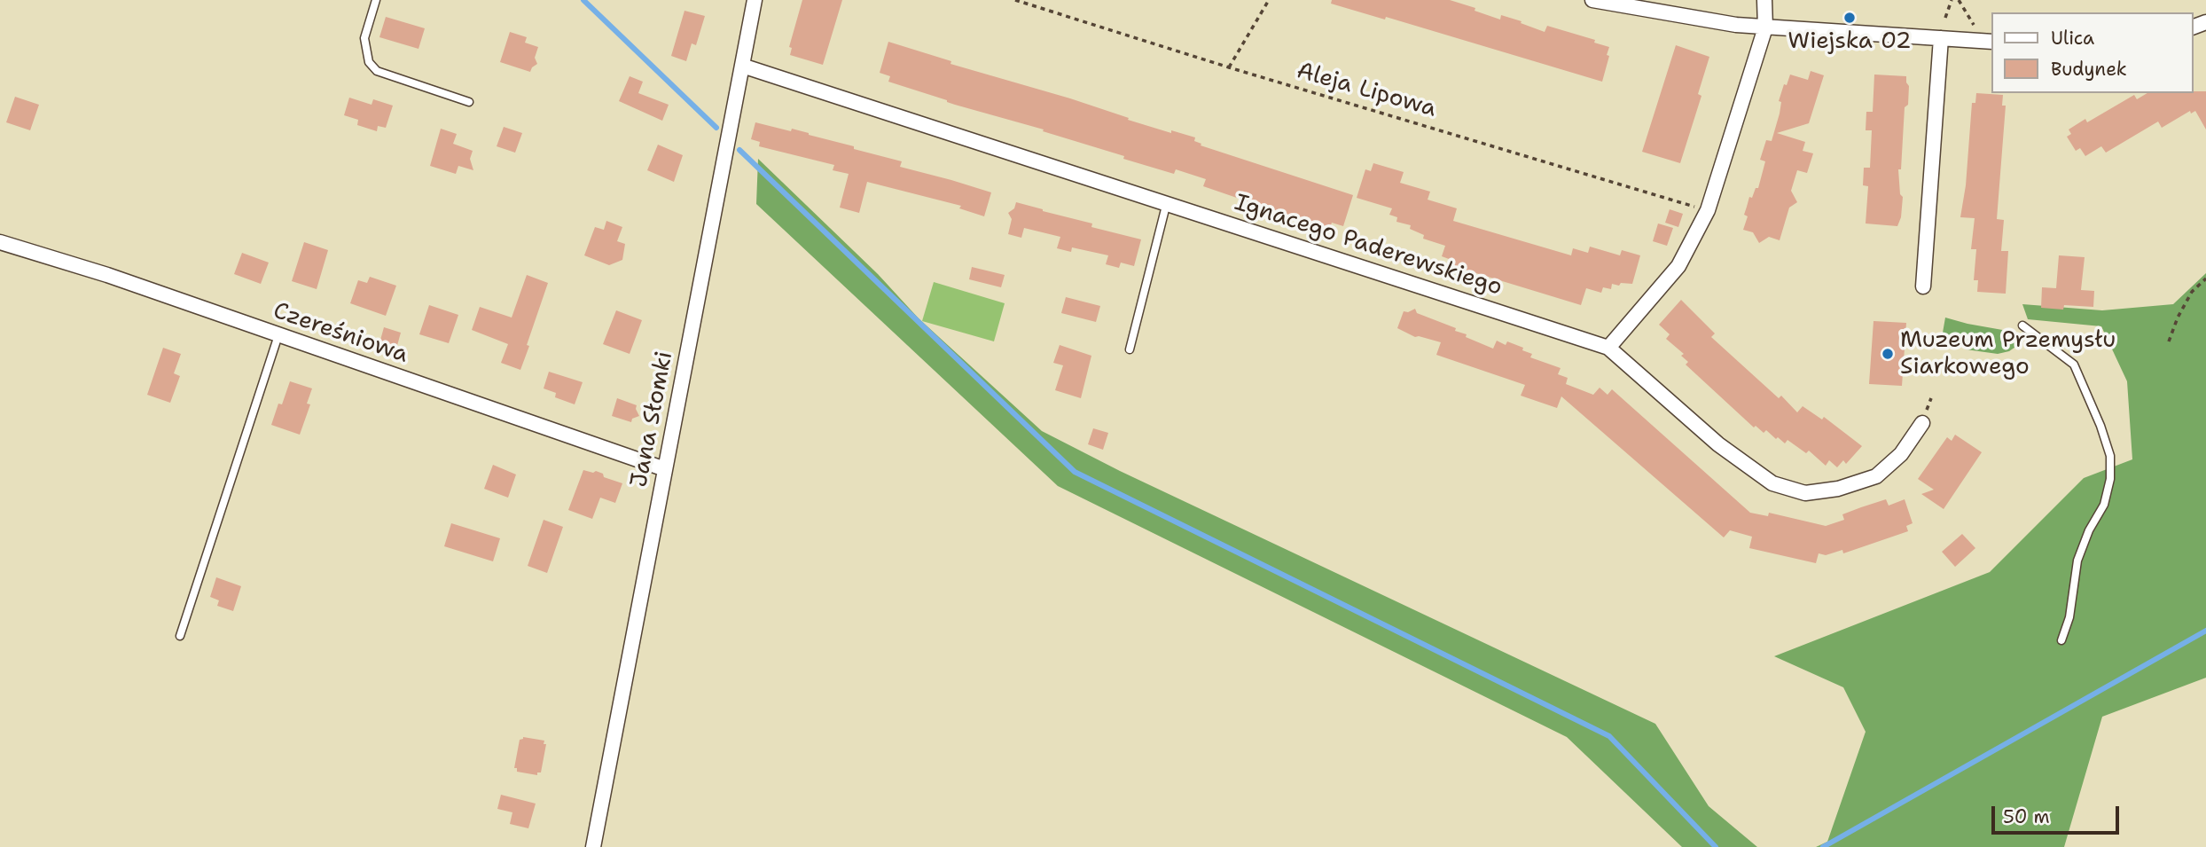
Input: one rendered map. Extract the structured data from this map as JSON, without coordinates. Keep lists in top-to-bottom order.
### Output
{
  "streets": {
    "street": ["Ignacego Paderewskiego", "Czereśniowa", "Jana Słomki"],
    "path": ["Aleja Lipowa"]
  },
  "crossings": [
    ["Ignacego Paderewskiego", "Jana Słomki"],
    ["Czereśniowa", "Jana Słomki"]
  ],
  "places": ["Wiejska 02", "Muzeum Przemysłu Siarkowego"],
  "legend": ["Ulica", "Budynek"],
  "scale_bar": "50 m"
}
